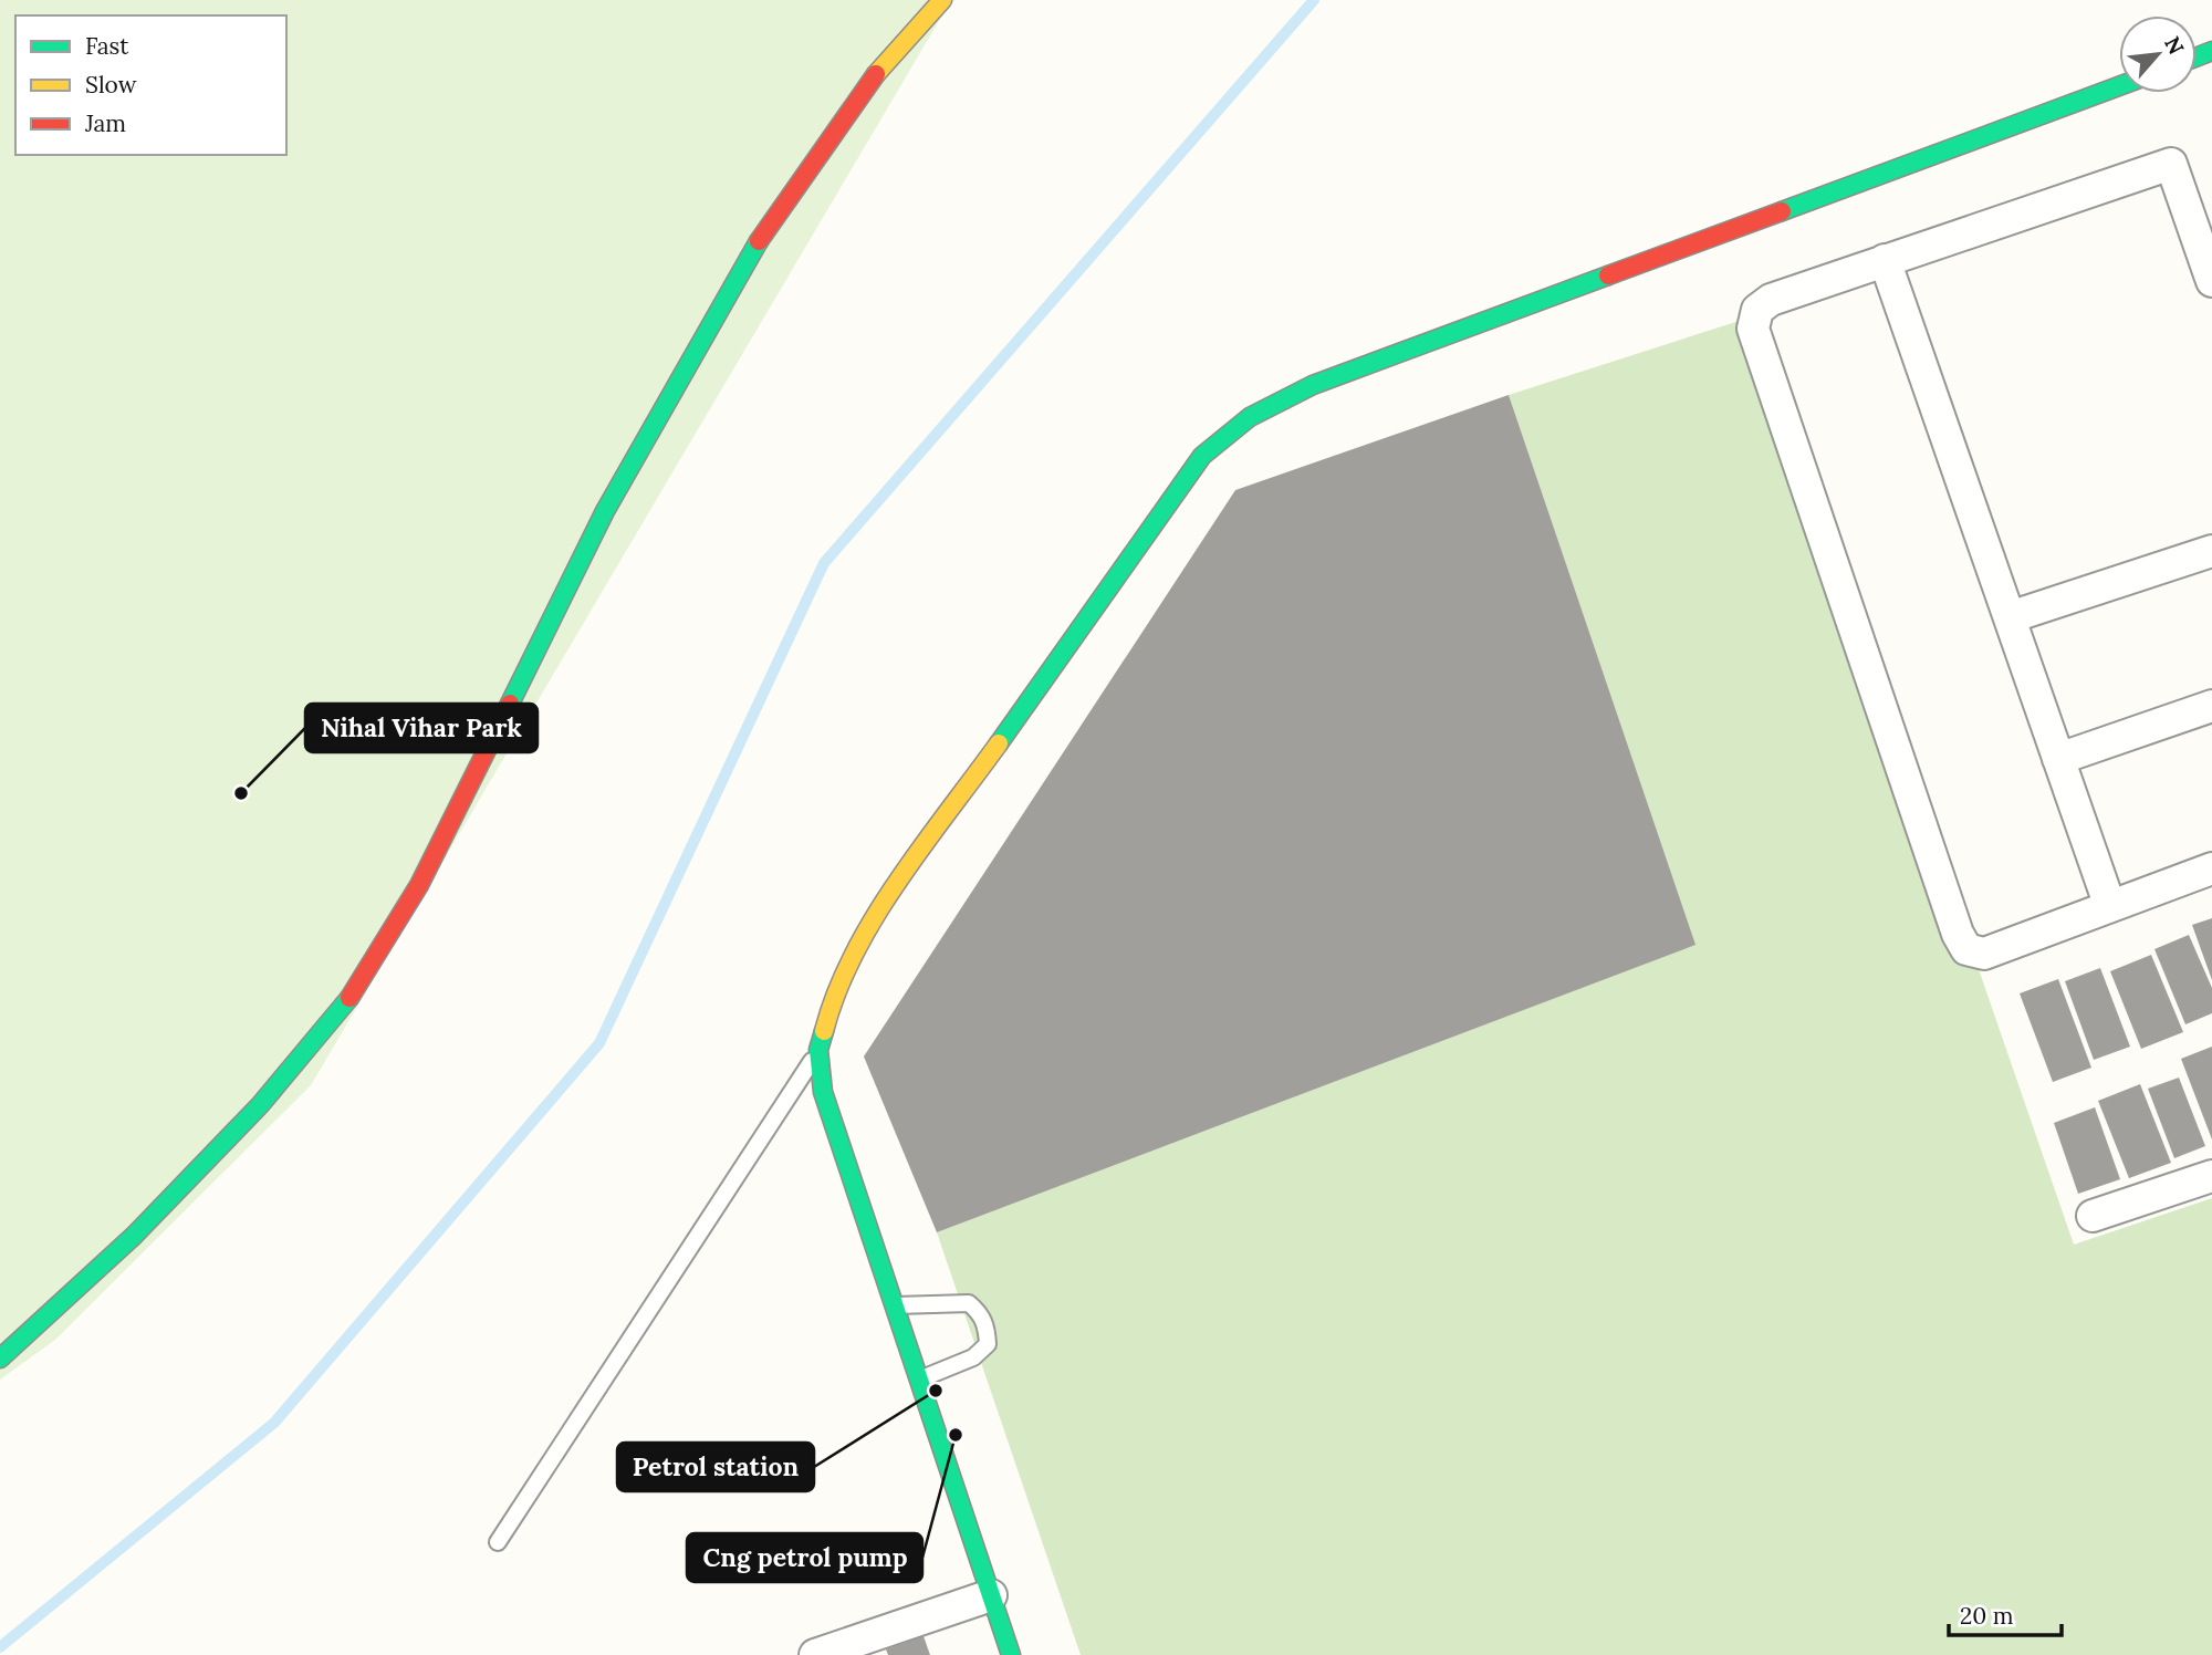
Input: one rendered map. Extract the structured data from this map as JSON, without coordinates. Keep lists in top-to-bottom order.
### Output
{
  "places": ["Nihal Vihar Park", "Petrol station", "Cng petrol pump"],
  "legend": ["Fast", "Slow", "Jam"],
  "scale_bar": "20 m",
  "north": "top right"
}
